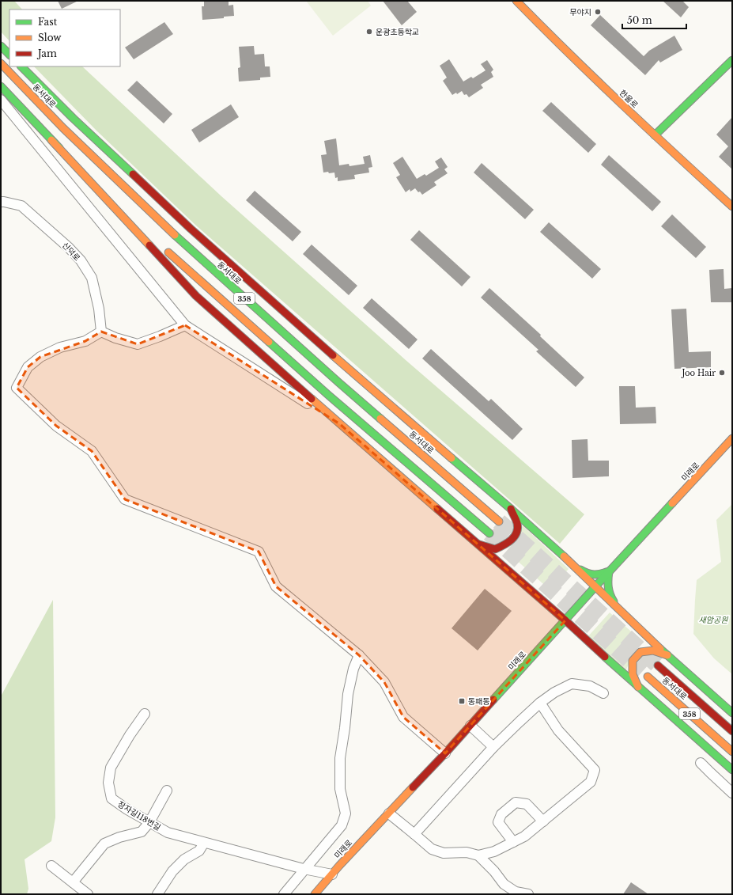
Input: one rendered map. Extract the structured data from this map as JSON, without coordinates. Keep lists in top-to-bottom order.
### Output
{
  "streets": {
    "main road": [
      "동서대로",
      "한울로",
      "358",
      "미래로"
    ],
    "street": ["신덕로", "장자길118번길"]
  },
  "crossings": [
    ["미래로", "장자길118번길"]
  ],
  "parks": ["새암공원"],
  "places": {
    "other": ["무야지", "운광초등학교", "Joo Hair"],
    "transit": ["동패동"]
  },
  "legend": ["Fast", "Slow", "Jam"],
  "scale_bar": "50 m"
}
